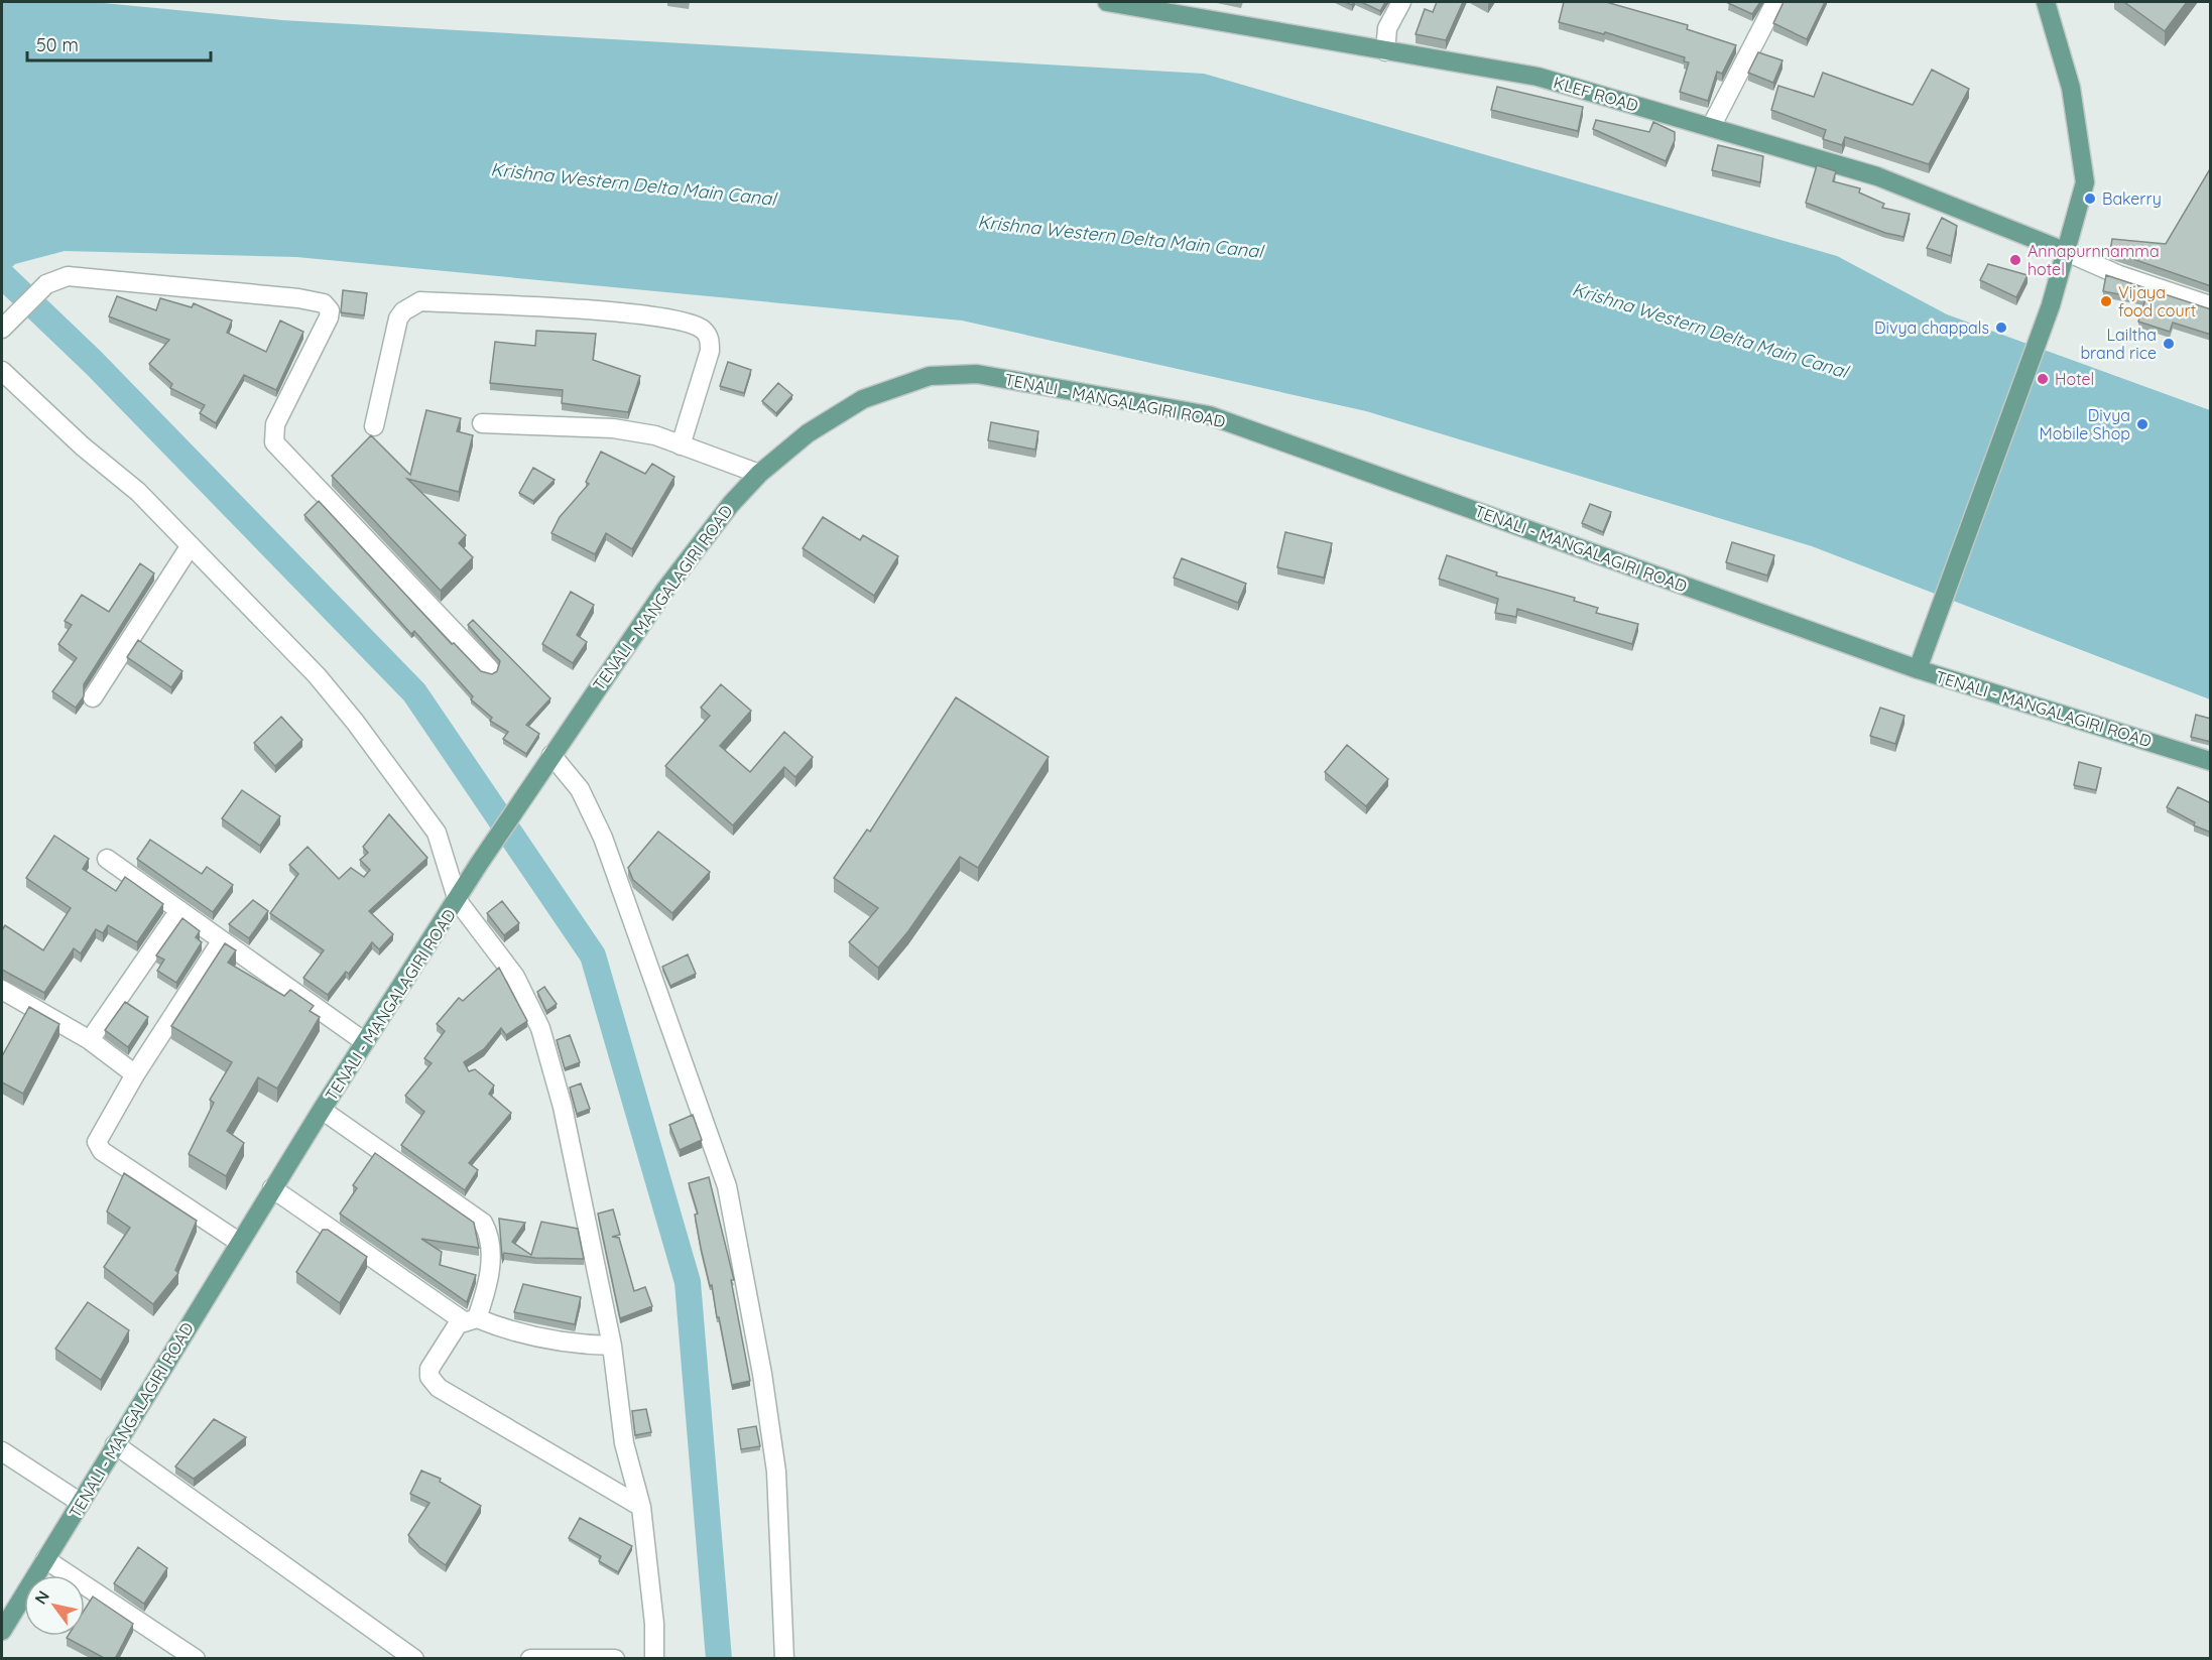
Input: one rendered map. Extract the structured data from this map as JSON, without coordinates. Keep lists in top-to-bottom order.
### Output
{
  "streets": {
    "main road": ["KLEF ROAD", "TENALI - MANGALAGIRI ROAD"]
  },
  "water": ["Krishna Western Delta Main Canal"],
  "places": [
    "Bakerry",
    "Annapurnnamma hotel",
    "Vijaya food court",
    "Divya chappals",
    "Lailtha brand rice",
    "Hotel",
    "Divya Mobile Shop"
  ],
  "scale_bar": "50 m",
  "north": "top left"
}
